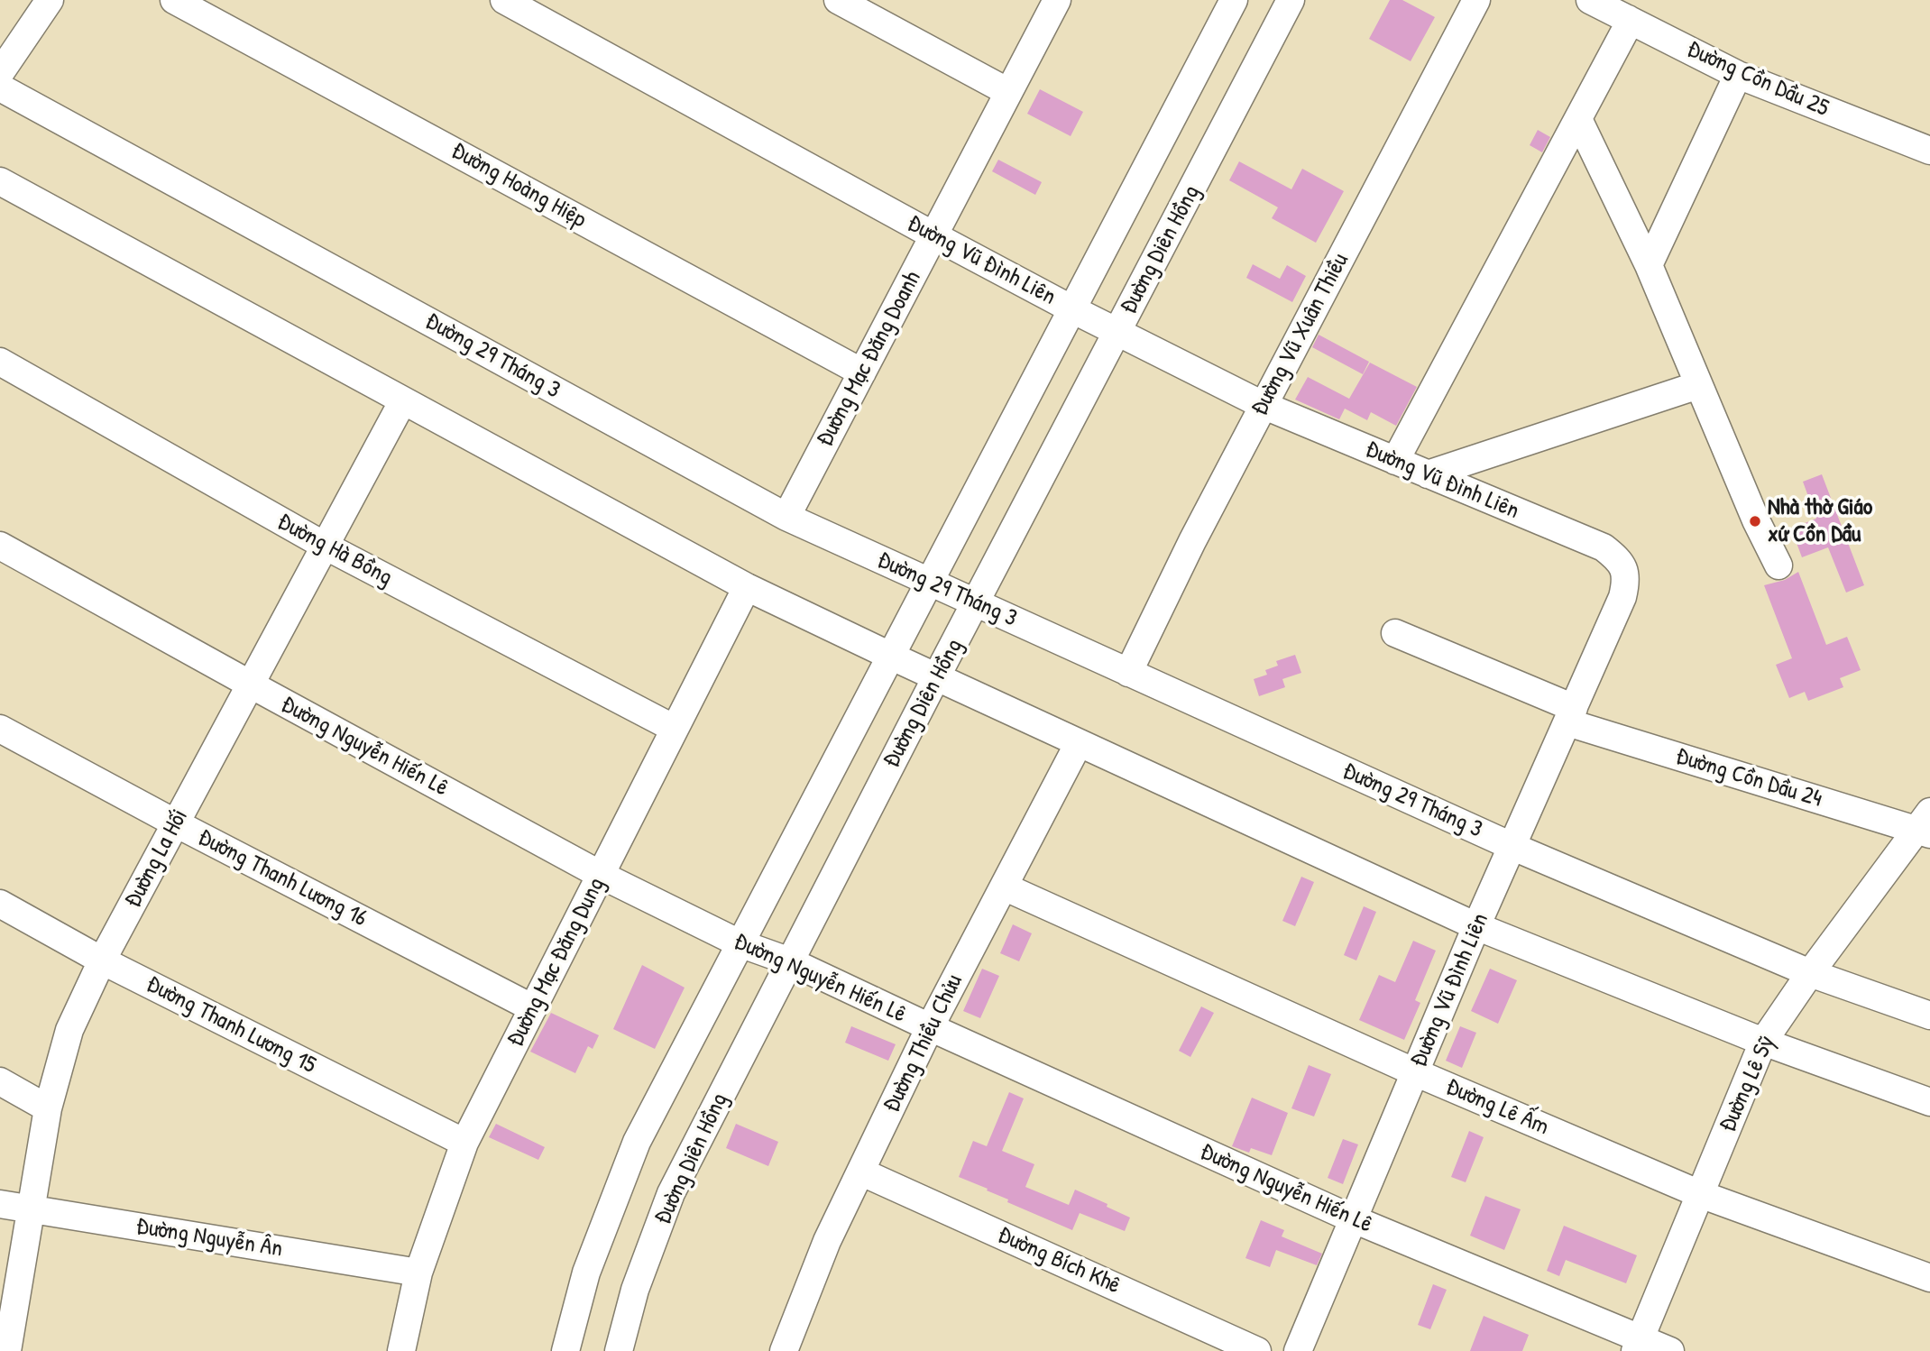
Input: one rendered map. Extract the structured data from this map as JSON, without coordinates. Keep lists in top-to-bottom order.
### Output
{
  "streets": {
    "street": [
      "Đường Cồn Dầu 25",
      "Đường Hoàng Hiệp",
      "Đường Diên Hồng",
      "Đường Vũ Đình Liên",
      "Đường Vũ Xuân Thiều",
      "Đường 29 Tháng 3",
      "Đường Mạc Đăng Doanh",
      "Đường Hà Bồng",
      "Đường Nguyễn Hiến Lê",
      "Đường Cồn Dầu 24",
      "Đường La Hối",
      "Đường Thanh Lương 16",
      "Đường Mạc Đăng Dung",
      "Đường Thanh Lương 15",
      "Đường Thiều Chửu",
      "Đường Lê Sỹ",
      "Đường Lê Ấm",
      "Đường Nguyễn Ân",
      "Đường Bích Khê"
    ]
  },
  "crossings": [
    ["Đường Hoàng Hiệp", "Đường Mạc Đăng Doanh"],
    ["Đường Diên Hồng", "Đường Vũ Đình Liên"],
    ["Đường Diên Hồng", "Đường 29 Tháng 3"],
    ["Đường Diên Hồng", "Đường Nguyễn Hiến Lê"],
    ["Đường Vũ Đình Liên", "Đường Vũ Xuân Thiều"],
    ["Đường Vũ Đình Liên", "Đường 29 Tháng 3"],
    ["Đường Vũ Đình Liên", "Đường Mạc Đăng Doanh"],
    ["Đường Vũ Đình Liên", "Đường Nguyễn Hiến Lê"],
    ["Đường Vũ Đình Liên", "Đường Cồn Dầu 24"],
    ["Đường Vũ Đình Liên", "Đường Lê Ấm"],
    ["Đường Vũ Xuân Thiều", "Đường 29 Tháng 3"],
    ["Đường 29 Tháng 3", "Đường Mạc Đăng Doanh"],
    ["Đường 29 Tháng 3", "Đường Lê Sỹ"],
    ["Đường Hà Bồng", "Đường La Hối"],
    ["Đường Hà Bồng", "Đường Mạc Đăng Dung"],
    ["Đường Nguyễn Hiến Lê", "Đường La Hối"],
    ["Đường Nguyễn Hiến Lê", "Đường Mạc Đăng Dung"],
    ["Đường Nguyễn Hiến Lê", "Đường Thiều Chửu"],
    ["Đường Nguyễn Hiến Lê", "Đường Lê Sỹ"],
    ["Đường Cồn Dầu 24", "Đường Lê Sỹ"],
    ["Đường La Hối", "Đường Thanh Lương 16"],
    ["Đường La Hối", "Đường Thanh Lương 15"],
    ["Đường La Hối", "Đường Nguyễn Ân"],
    ["Đường Thanh Lương 16", "Đường Mạc Đăng Dung"],
    ["Đường Mạc Đăng Dung", "Đường Thanh Lương 15"],
    ["Đường Mạc Đăng Dung", "Đường Nguyễn Ân"],
    ["Đường Thiều Chửu", "Đường Lê Ấm"],
    ["Đường Thiều Chửu", "Đường Bích Khê"],
    ["Đường Lê Sỹ", "Đường Lê Ấm"]
  ],
  "places": ["Nhà thờ Giáo xứ Cồn Dầu"]
}
